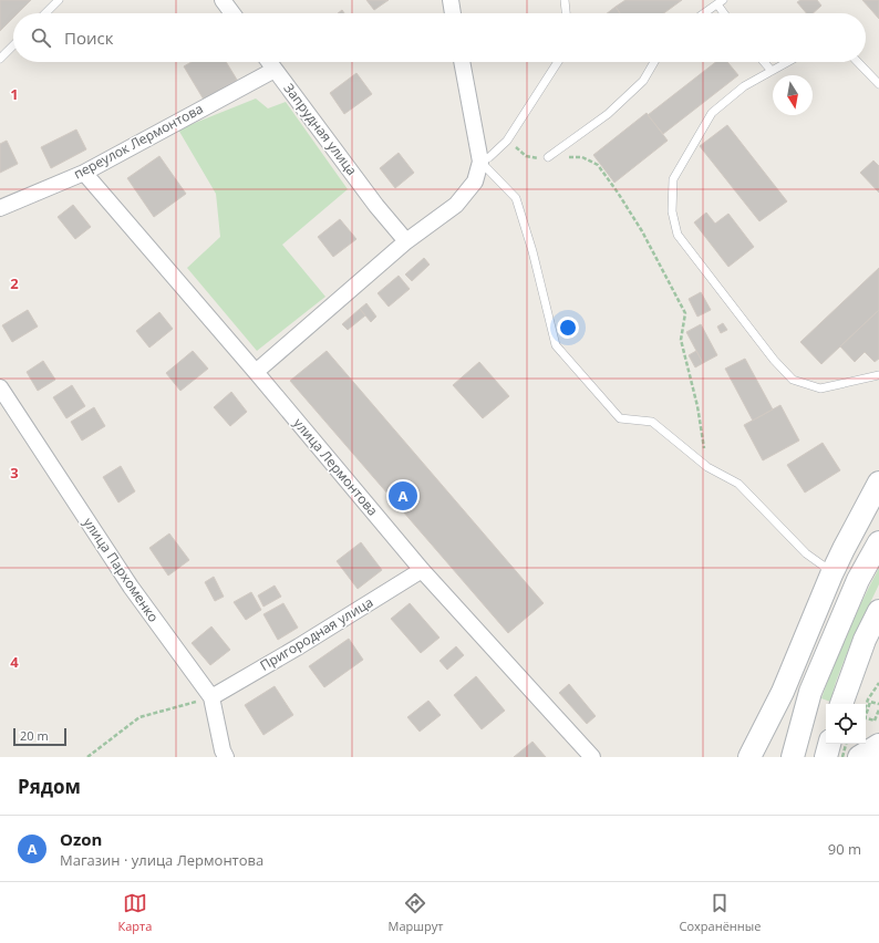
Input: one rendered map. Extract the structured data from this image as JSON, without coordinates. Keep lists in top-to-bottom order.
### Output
{
  "streets": {
    "street": [
      "Запрудная улица",
      "переулок Лермонтова",
      "улица Лермонтова",
      "улица Пархоменко",
      "Пригородная улица"
    ]
  },
  "crossings": [
    ["Запрудная улица", "переулок Лермонтова"],
    ["переулок Лермонтова", "улица Лермонтова"],
    ["улица Лермонтова", "Пригородная улица"],
    ["улица Пархоменко", "Пригородная улица"]
  ],
  "scale_bar": "20 m",
  "north": "bottom",
  "page": {
    "search": "Поиск",
    "pins": "A",
    "scale": "20 m",
    "heading": "Рядом",
    "list": [
      {
        "mark": "A",
        "name": "Ozon",
        "note": "Магазин · улица Лермонтова",
        "value": "90 m"
      }
    ],
    "nav": ["Карта", "Маршрут", "Сохранённые"]
  },
  "grid": {
    "rows": [
      "1",
      "2",
      "3",
      "4"
    ]
  }
}
